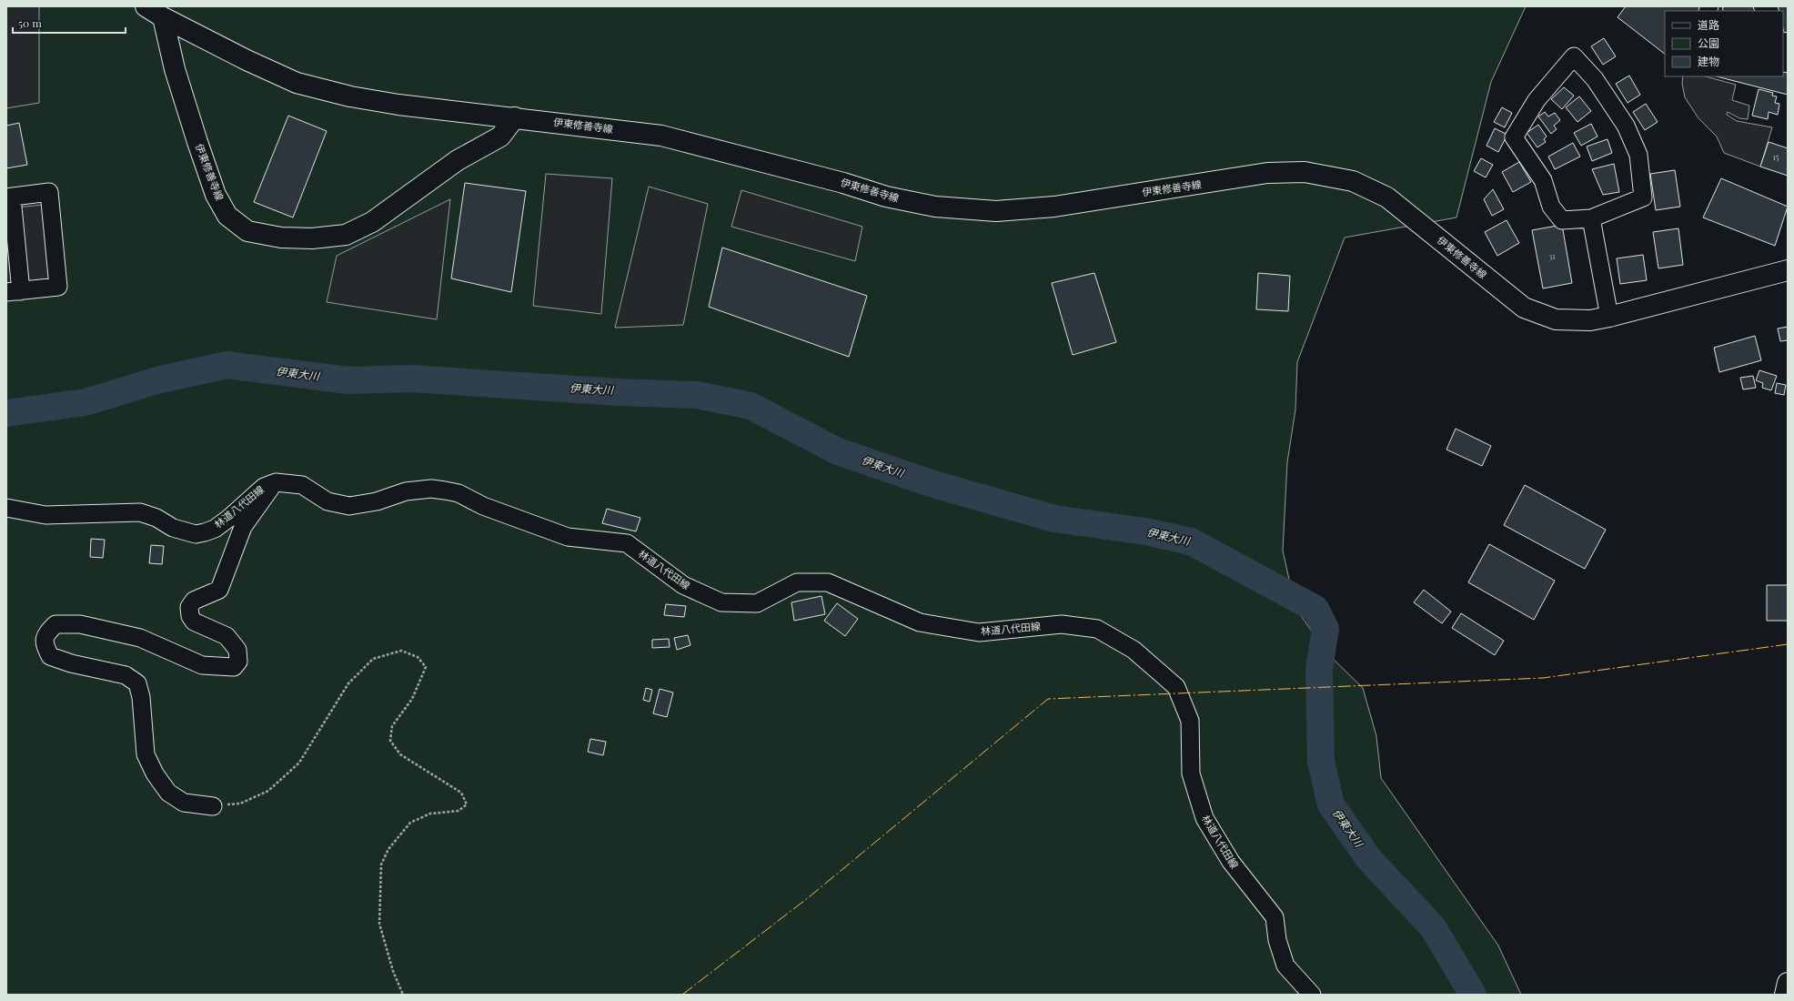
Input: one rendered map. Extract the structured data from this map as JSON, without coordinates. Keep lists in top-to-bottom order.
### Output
{
  "streets": {
    "main road": ["伊東修善寺線"],
    "street": ["林道八代田線"]
  },
  "water": ["伊東大川"],
  "house_numbers": ["15", "31"],
  "legend": ["道路", "公園", "建物"],
  "scale_bar": "50 m"
}
